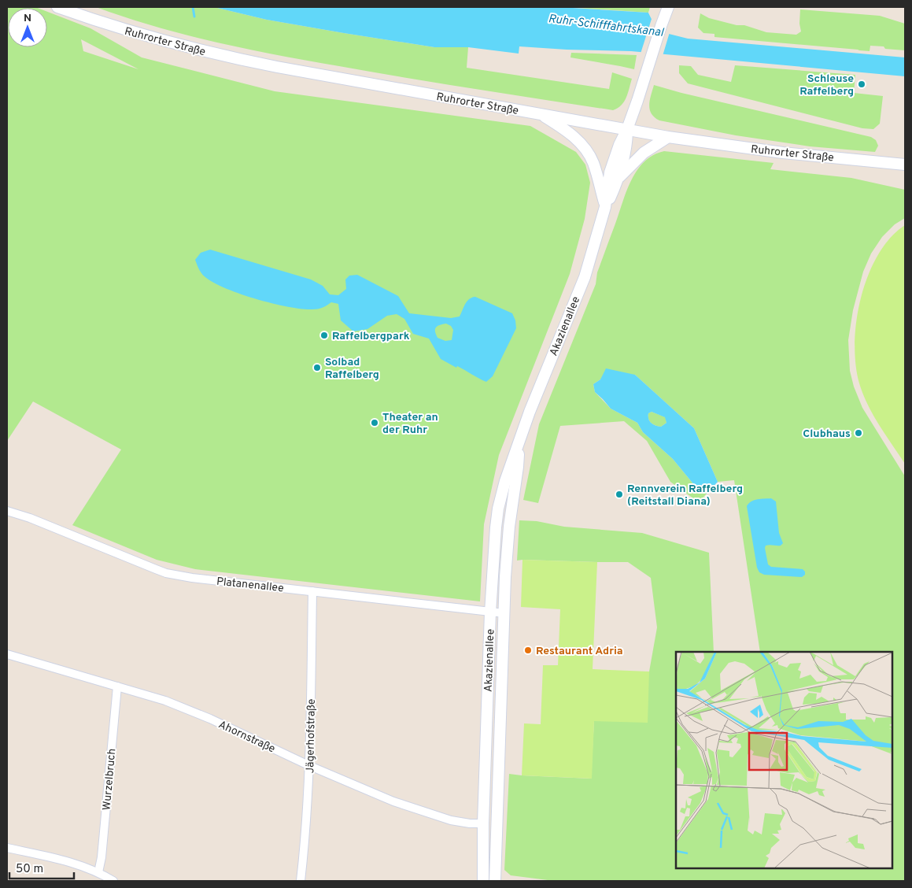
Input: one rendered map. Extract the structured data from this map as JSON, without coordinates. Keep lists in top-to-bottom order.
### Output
{
  "streets": {
    "main road": ["Ruhrorter Straße", "Akazienallee"],
    "street": [
      "Platanenallee",
      "Ahornstraße",
      "Jägerhofstraße",
      "Wurzelbruch"
    ]
  },
  "crossings": [
    ["Ruhrorter Straße", "Akazienallee"],
    ["Akazienallee", "Platanenallee"],
    ["Akazienallee", "Ahornstraße"],
    ["Platanenallee", "Jägerhofstraße"],
    ["Ahornstraße", "Jägerhofstraße"],
    ["Ahornstraße", "Wurzelbruch"]
  ],
  "water": ["Ruhr-Schifffahrtskanal"],
  "places": [
    "Schleuse Raffelberg",
    "Raffelbergpark",
    "Solbad Raffelberg",
    "Theater an der Ruhr",
    "Clubhaus",
    "Rennverein Raffelberg (Reitstall Diana)",
    "Restaurant Adria"
  ],
  "scale_bar": "50 m",
  "north": "top"
}
